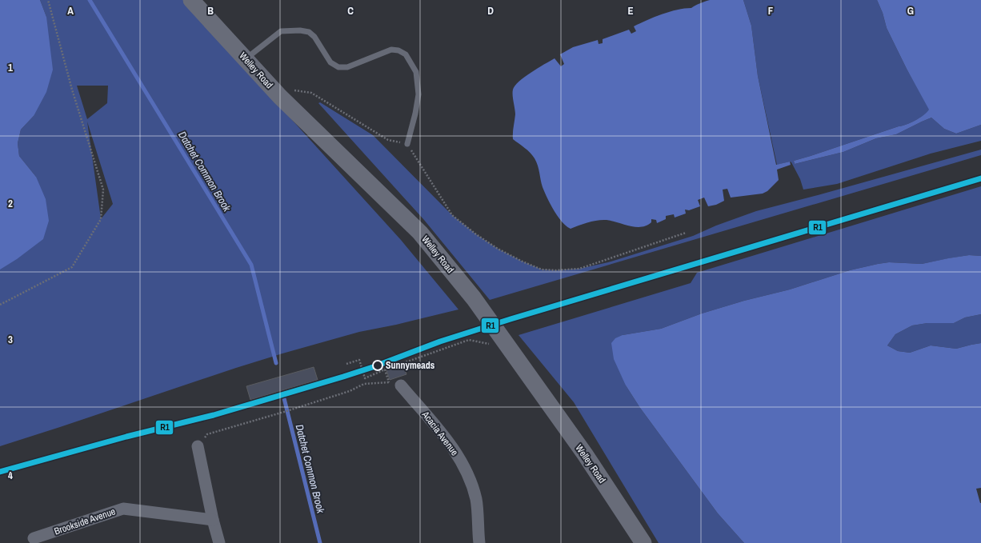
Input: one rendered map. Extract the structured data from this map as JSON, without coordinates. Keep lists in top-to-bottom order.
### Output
{
  "streets": {
    "main road": ["Welley Road"],
    "street": ["Acacia Avenue", "Brookside Avenue"]
  },
  "water": ["Datchet Common Brook"],
  "places": ["Sunnymeads"],
  "lines": ["transit line R1"],
  "grid": {
    "columns": [
      "A",
      "B",
      "C",
      "D",
      "E",
      "F",
      "G"
    ],
    "rows": [
      "1",
      "2",
      "3",
      "4"
    ]
  }
}
